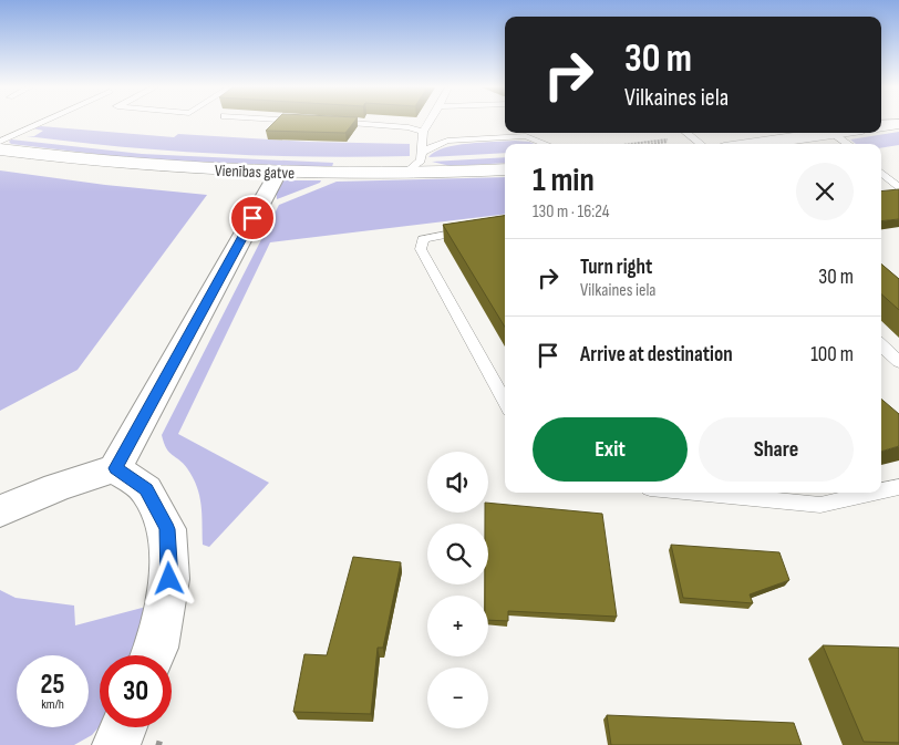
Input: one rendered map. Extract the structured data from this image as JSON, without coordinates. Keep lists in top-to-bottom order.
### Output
{
  "streets": {
    "main road": ["Vienības gatve"]
  },
  "page": {
    "turn": ["30 m", "Vilkaines iela"],
    "heading": ["1 min", "130 m · 16:24"],
    "list": [
      {
        "name": "Turn right",
        "note": "Vilkaines iela",
        "value": "30 m"
      },
      {
        "name": "Arrive at destination",
        "value": "100 m"
      }
    ],
    "buttons": ["Exit", "Share"],
    "map_buttons": ["+", "−"],
    "speed": "25 km/h",
    "limit": "30"
  }
}
